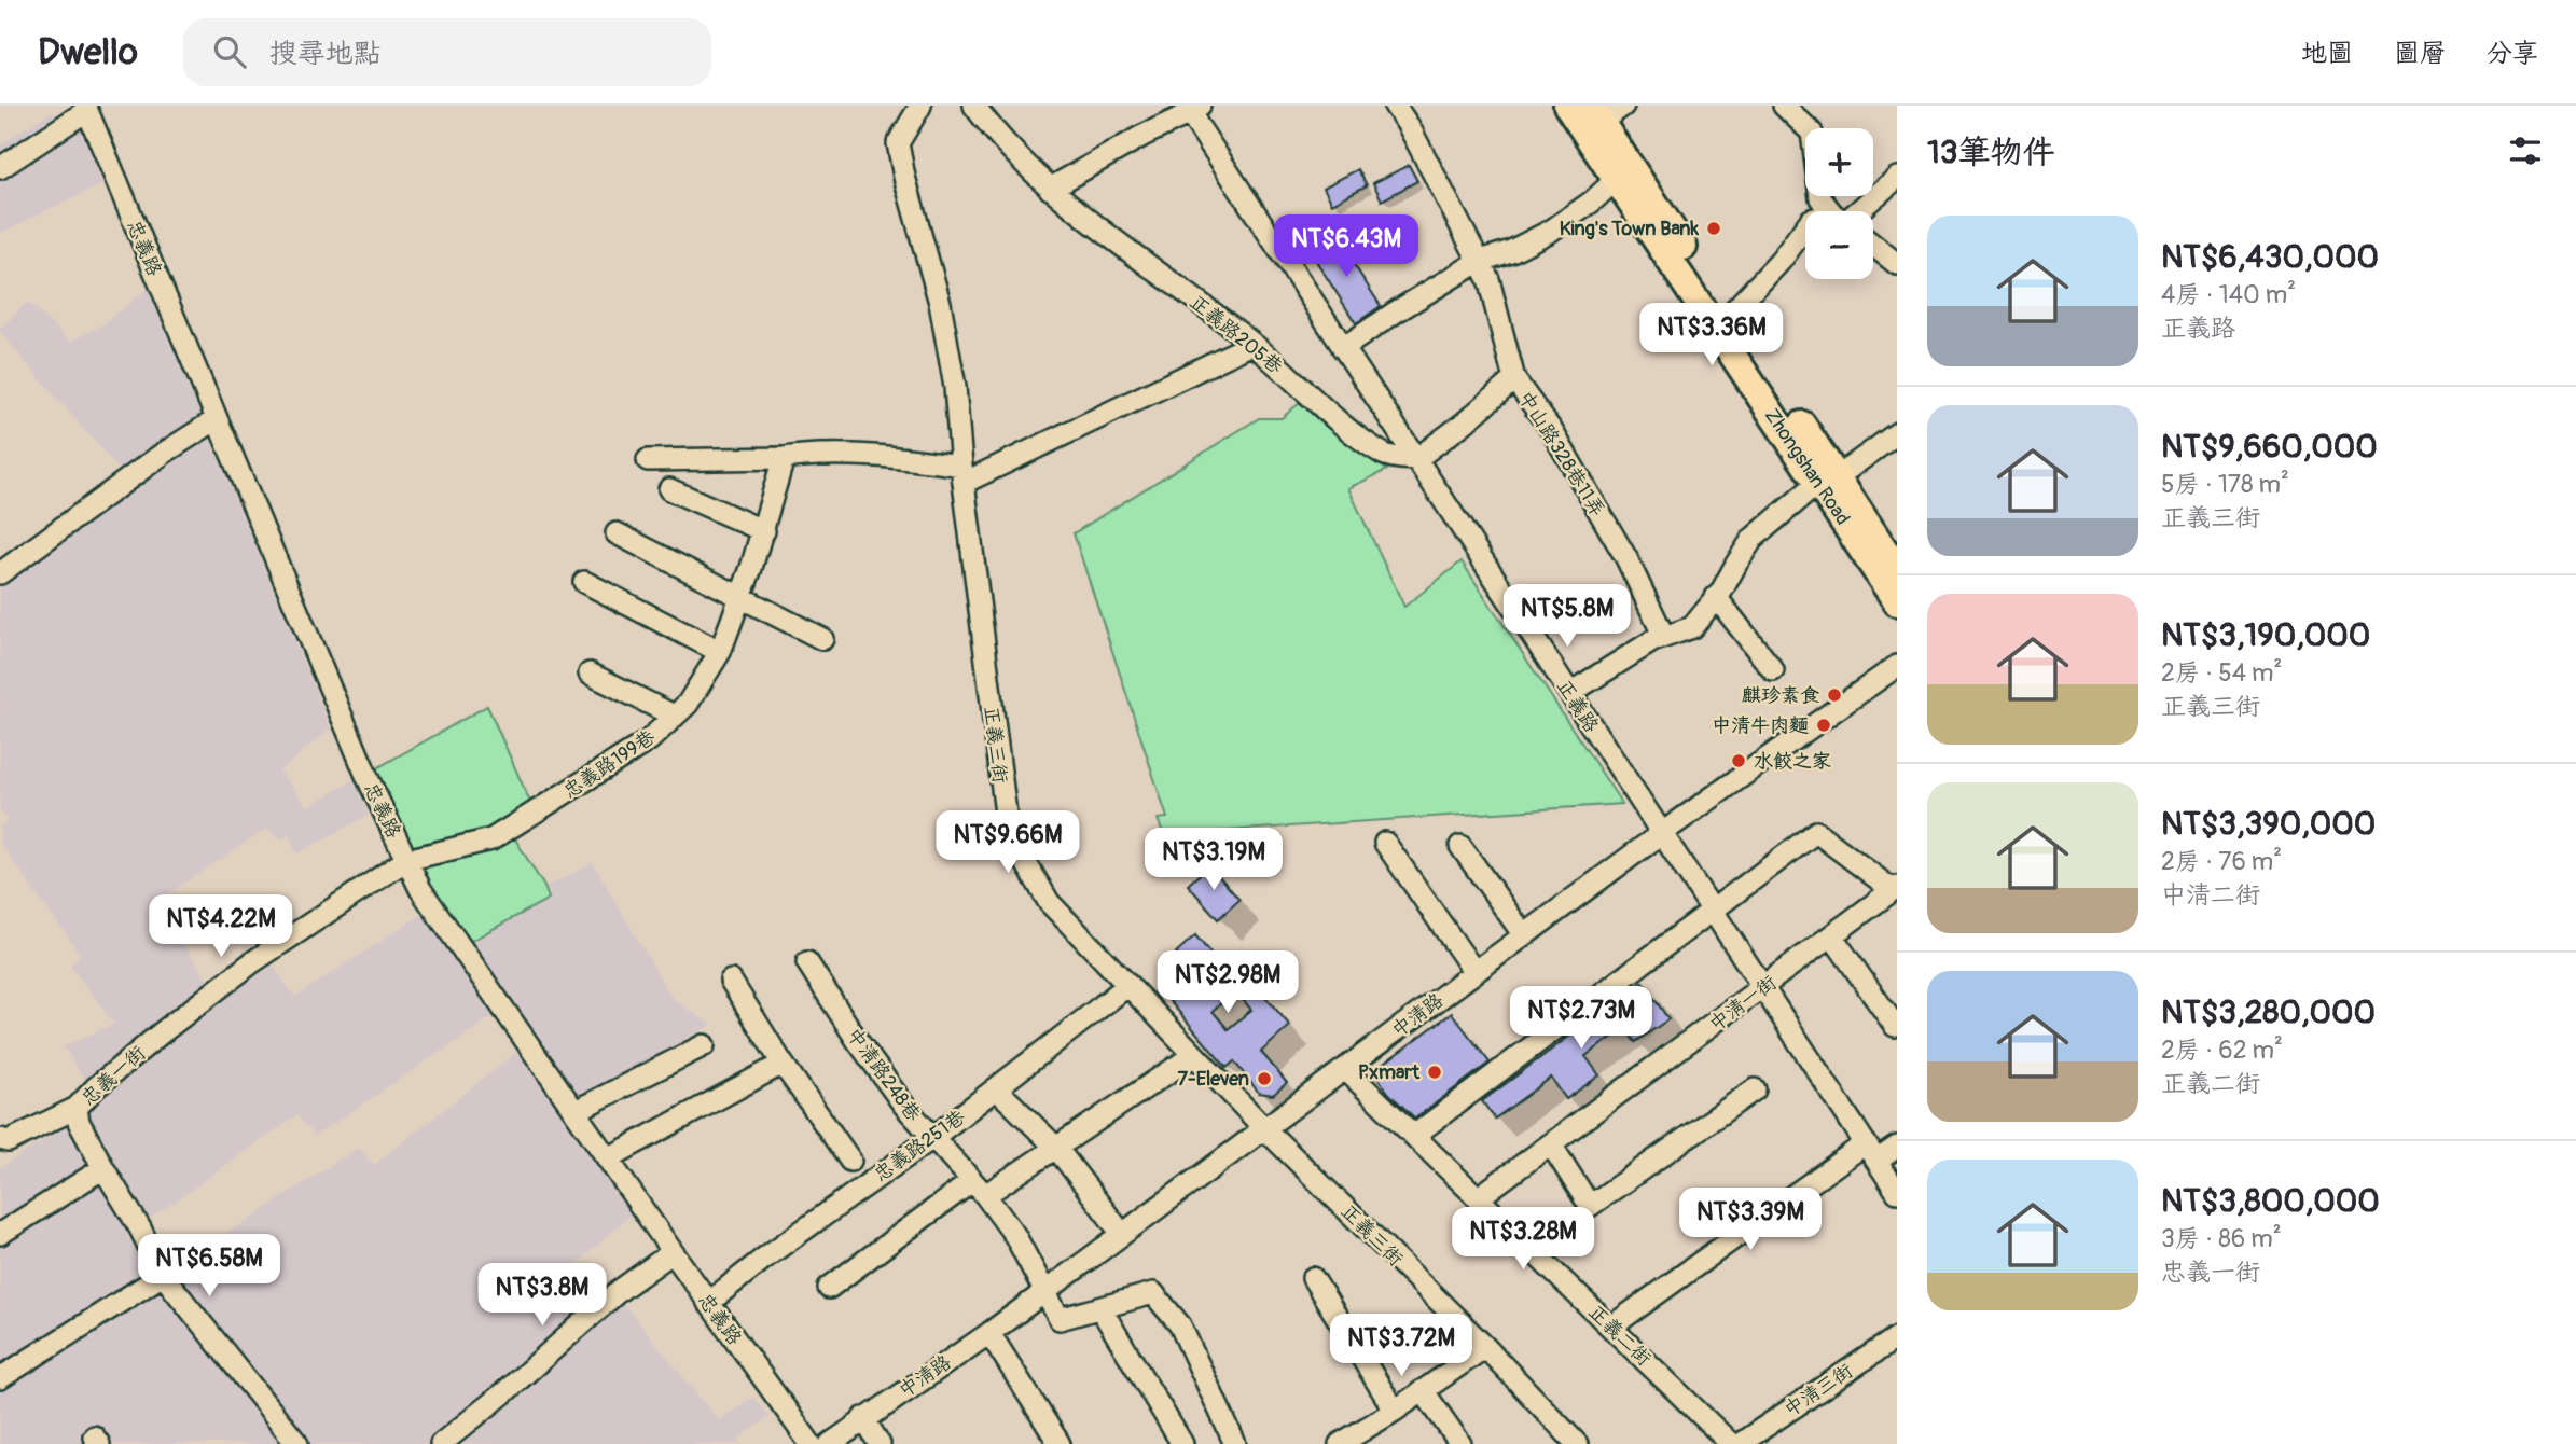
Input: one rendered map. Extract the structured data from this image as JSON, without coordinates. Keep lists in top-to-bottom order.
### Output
{
  "streets": {
    "main road": ["Zhongshan Road"],
    "street": [
      "忠義路",
      "正義路205巷",
      "中山路328巷11弄",
      "正義路",
      "正義三街",
      "忠義路199巷",
      "中清一街",
      "中清路",
      "中清路248巷",
      "忠義一街",
      "忠義路251巷",
      "正義二街",
      "中清三街"
    ]
  },
  "crossings": [
    ["忠義路", "忠義路199巷"],
    ["忠義路", "忠義一街"],
    ["忠義路", "忠義路251巷"],
    ["正義路205巷", "正義路"],
    ["正義路", "中清一街"],
    ["正義路", "中清路"],
    ["正義三街", "中清路"],
    ["正義三街", "忠義路251巷"],
    ["忠義路199巷", "忠義一街"],
    ["中清一街", "正義二街"],
    ["中清路", "中清路248巷"],
    ["中清路", "正義二街"],
    ["中清路248巷", "忠義路251巷"]
  ],
  "places": [
    "King's Town Bank",
    "麒珍素食",
    "中清牛肉麵",
    "水餃之家",
    "Pxmart",
    "7-Eleven"
  ],
  "page": {
    "header": "Dwello",
    "search": "搜尋地點",
    "nav": ["地圖", "圖層", "分享"],
    "heading": "13筆物件",
    "map_buttons": ["+", "−"],
    "list": [
      {
        "name": "NT$6,430,000",
        "note": "4房 · 140 m² · 正義路"
      },
      {
        "name": "NT$9,660,000",
        "note": "5房 · 178 m² · 正義三街"
      },
      {
        "name": "NT$3,190,000",
        "note": "2房 · 54 m² · 正義三街"
      },
      {
        "name": "NT$3,390,000",
        "note": "2房 · 76 m² · 中清二街"
      },
      {
        "name": "NT$3,280,000",
        "note": "2房 · 62 m² · 正義二街"
      },
      {
        "name": "NT$3,800,000",
        "note": "3房 · 86 m² · 忠義一街"
      }
    ],
    "price": [
      "NT$6.43M",
      "NT$3.36M",
      "NT$5.8M",
      "NT$9.66M",
      "NT$3.19M",
      "NT$4.22M",
      "NT$2.98M",
      "NT$2.73M",
      "NT$3.39M",
      "NT$3.28M",
      "NT$6.58M",
      "NT$3.8M",
      "NT$3.72M"
    ]
  }
}
